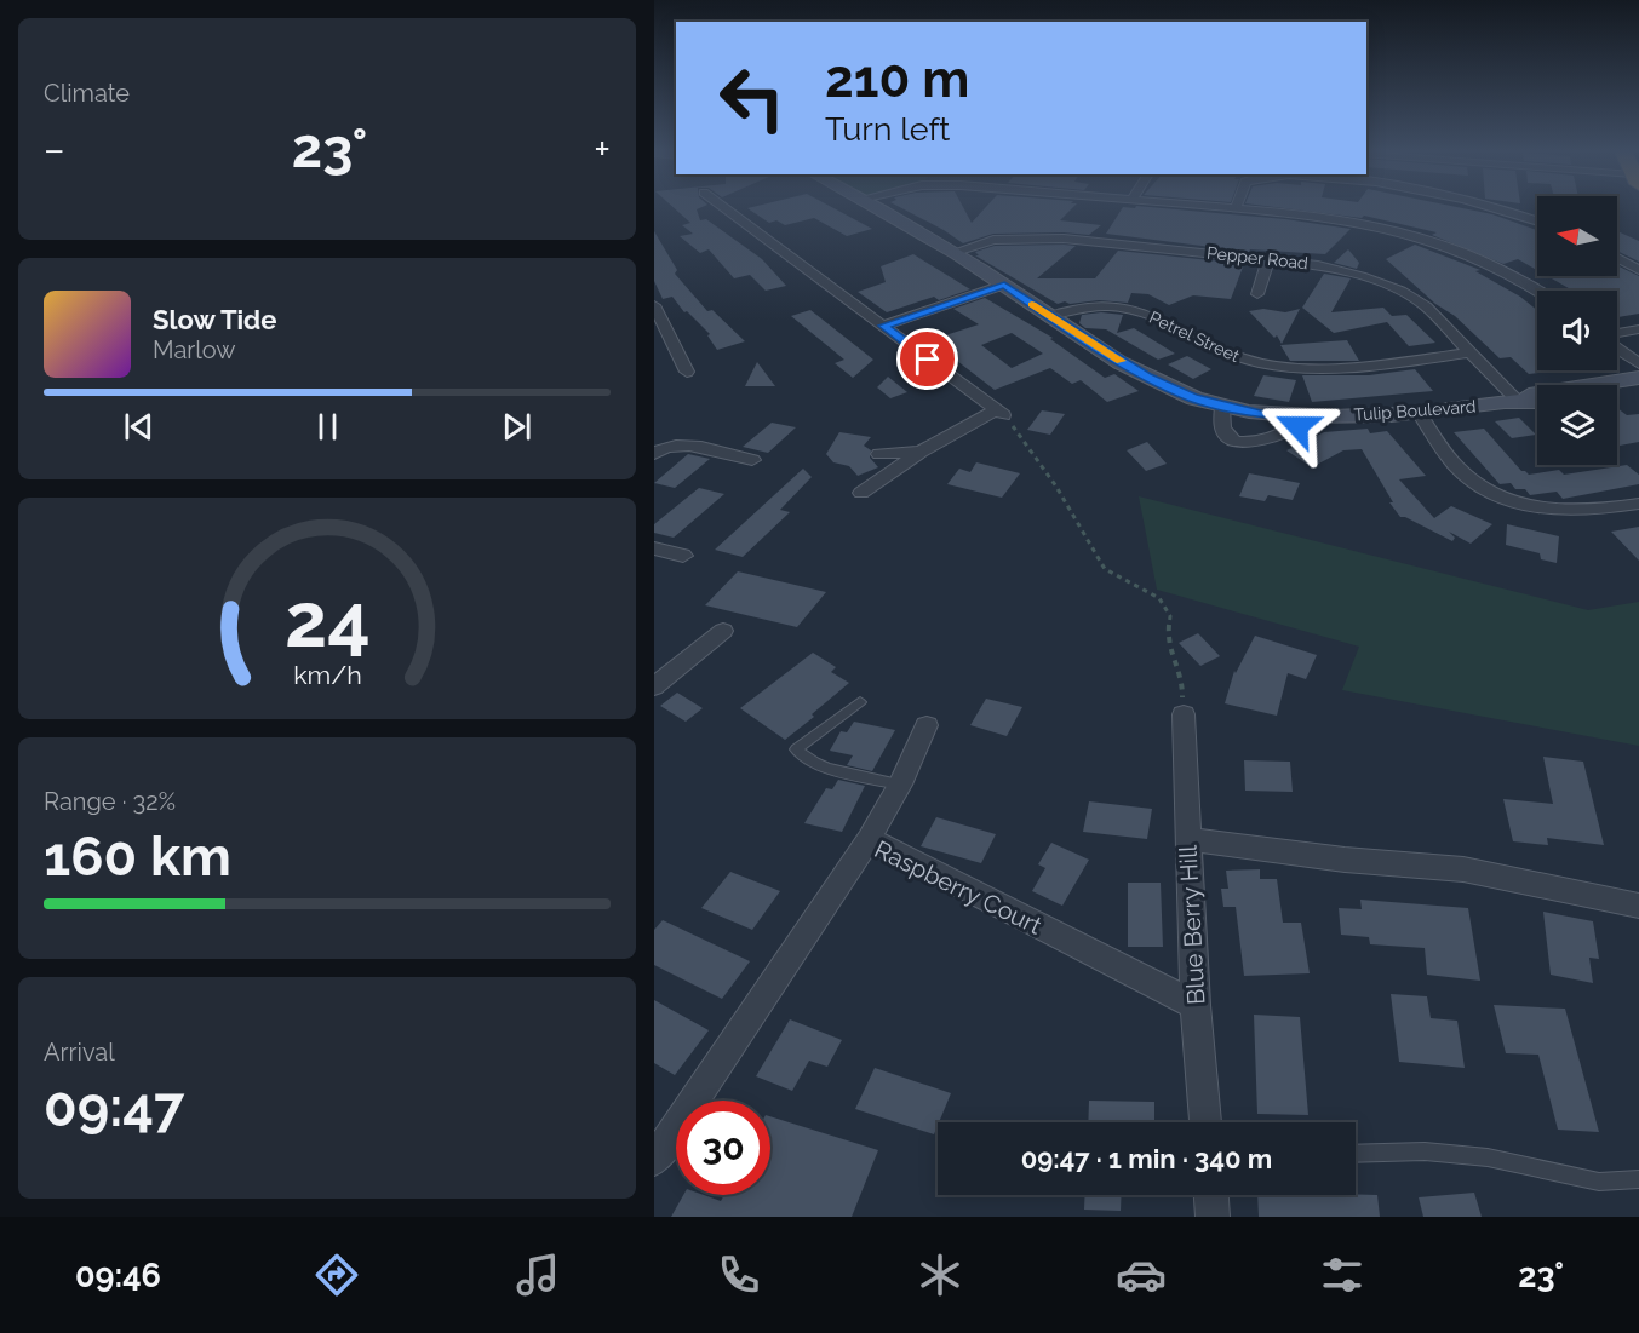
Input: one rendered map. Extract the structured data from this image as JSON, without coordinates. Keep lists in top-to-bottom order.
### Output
{
  "streets": {
    "street": [
      "Pepper Road",
      "Petrel Street",
      "Tulip Boulevard",
      "Raspberry Court",
      "Blue Berry Hill"
    ]
  },
  "crossings": [
    ["Pepper Road", "Petrel Street"],
    ["Pepper Road", "Tulip Boulevard"],
    ["Petrel Street", "Tulip Boulevard"],
    ["Raspberry Court", "Blue Berry Hill"]
  ],
  "north": "left",
  "page": {
    "tile": [
      "Climate",
      ["Range · 32%", "160 km"],
      ["Arrival", "09:47"]
    ],
    "turn": ["210 m", "Turn left"],
    "heat": ["−", "23°", "+"],
    "song": ["Slow Tide", "Marlow"],
    "limit": "30",
    "trip": "09:47 · 1 min · 340 m",
    "tabs": ["09:46", "23°"],
    "gauge": ["24", "km/h"]
  }
}
